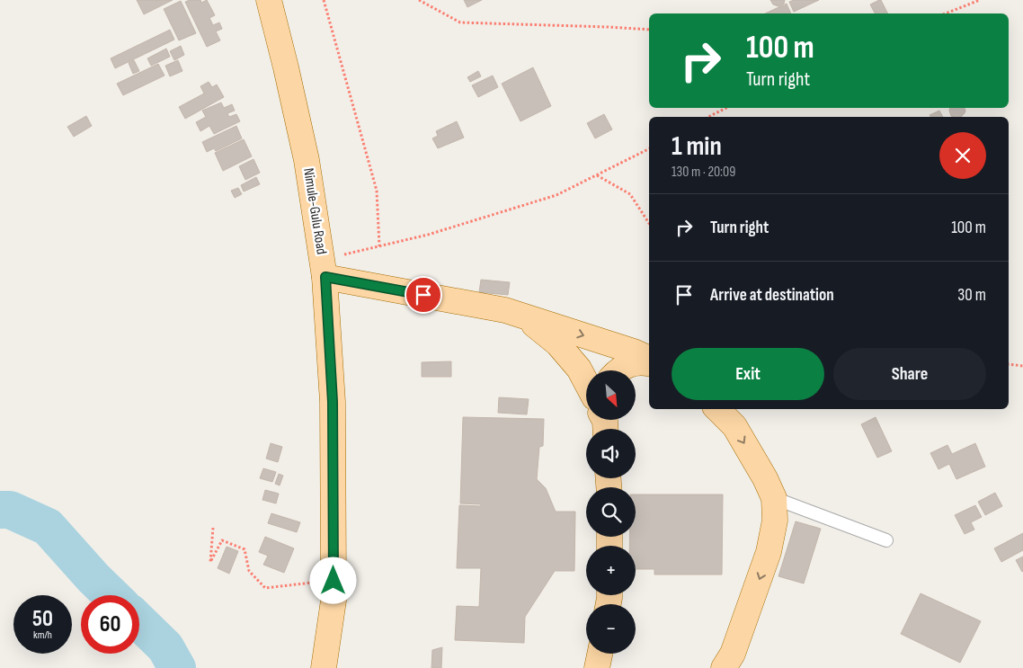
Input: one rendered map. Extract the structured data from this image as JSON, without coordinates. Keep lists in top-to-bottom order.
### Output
{
  "streets": {
    "main road": ["Nimule-Gulu Road"]
  },
  "north": "bottom right",
  "page": {
    "turn": ["100 m", "Turn right"],
    "heading": ["1 min", "130 m · 20:09"],
    "list": [
      {
        "name": "Turn right",
        "value": "100 m"
      },
      {
        "name": "Arrive at destination",
        "value": "30 m"
      }
    ],
    "buttons": ["Exit", "Share"],
    "map_buttons": ["+", "−"],
    "speed": "50 km/h",
    "limit": "60"
  }
}
